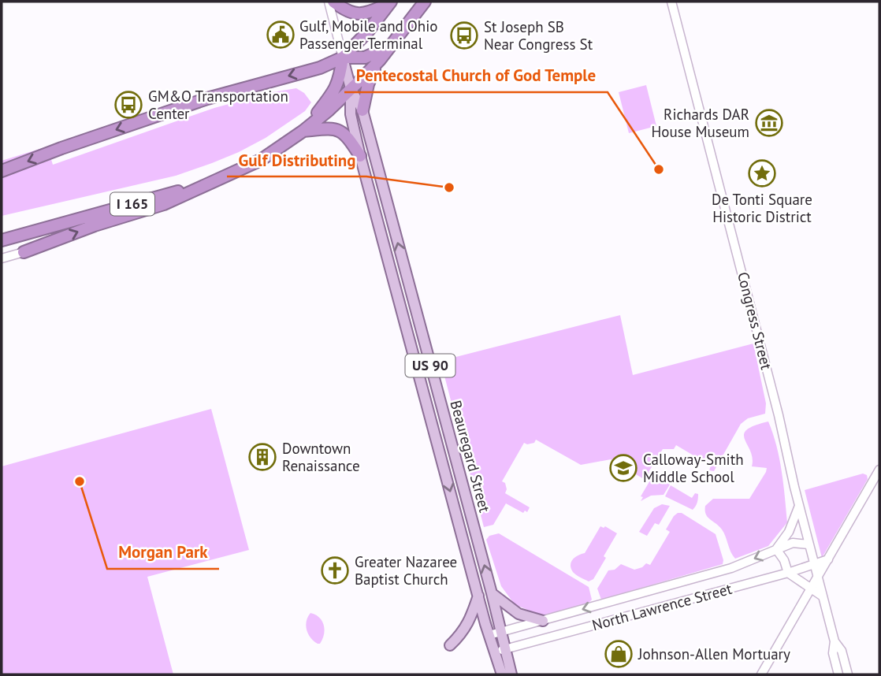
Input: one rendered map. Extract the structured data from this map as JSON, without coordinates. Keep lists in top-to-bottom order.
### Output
{
  "streets": {
    "highway": ["I 165", "US 90"],
    "main road": ["Beauregard Street"],
    "street": ["Congress Street", "North Lawrence Street"]
  },
  "crossings": [
    ["Congress Street", "North Lawrence Street"],
    ["US 90", "Beauregard Street"],
    ["Beauregard Street", "North Lawrence Street"]
  ],
  "places": {
    "public building": ["Gulf, Mobile and Ohio Passenger Terminal"],
    "bus stop": ["St Joseph SB Near Congress St", "GM&O Transportation Center"],
    "museum": ["Richards DAR House Museum"],
    "other": ["Pentecostal Church of God Temple", "Gulf Distributing", "Morgan Park"],
    "place": ["De Tonti Square Historic District"],
    "building": ["Downtown Renaissance"],
    "school or university": ["Calloway-Smith Middle School"],
    "church": ["Greater Nazaree Baptist Church"],
    "shop": ["Johnson-Allen Mortuary"]
  }
}
